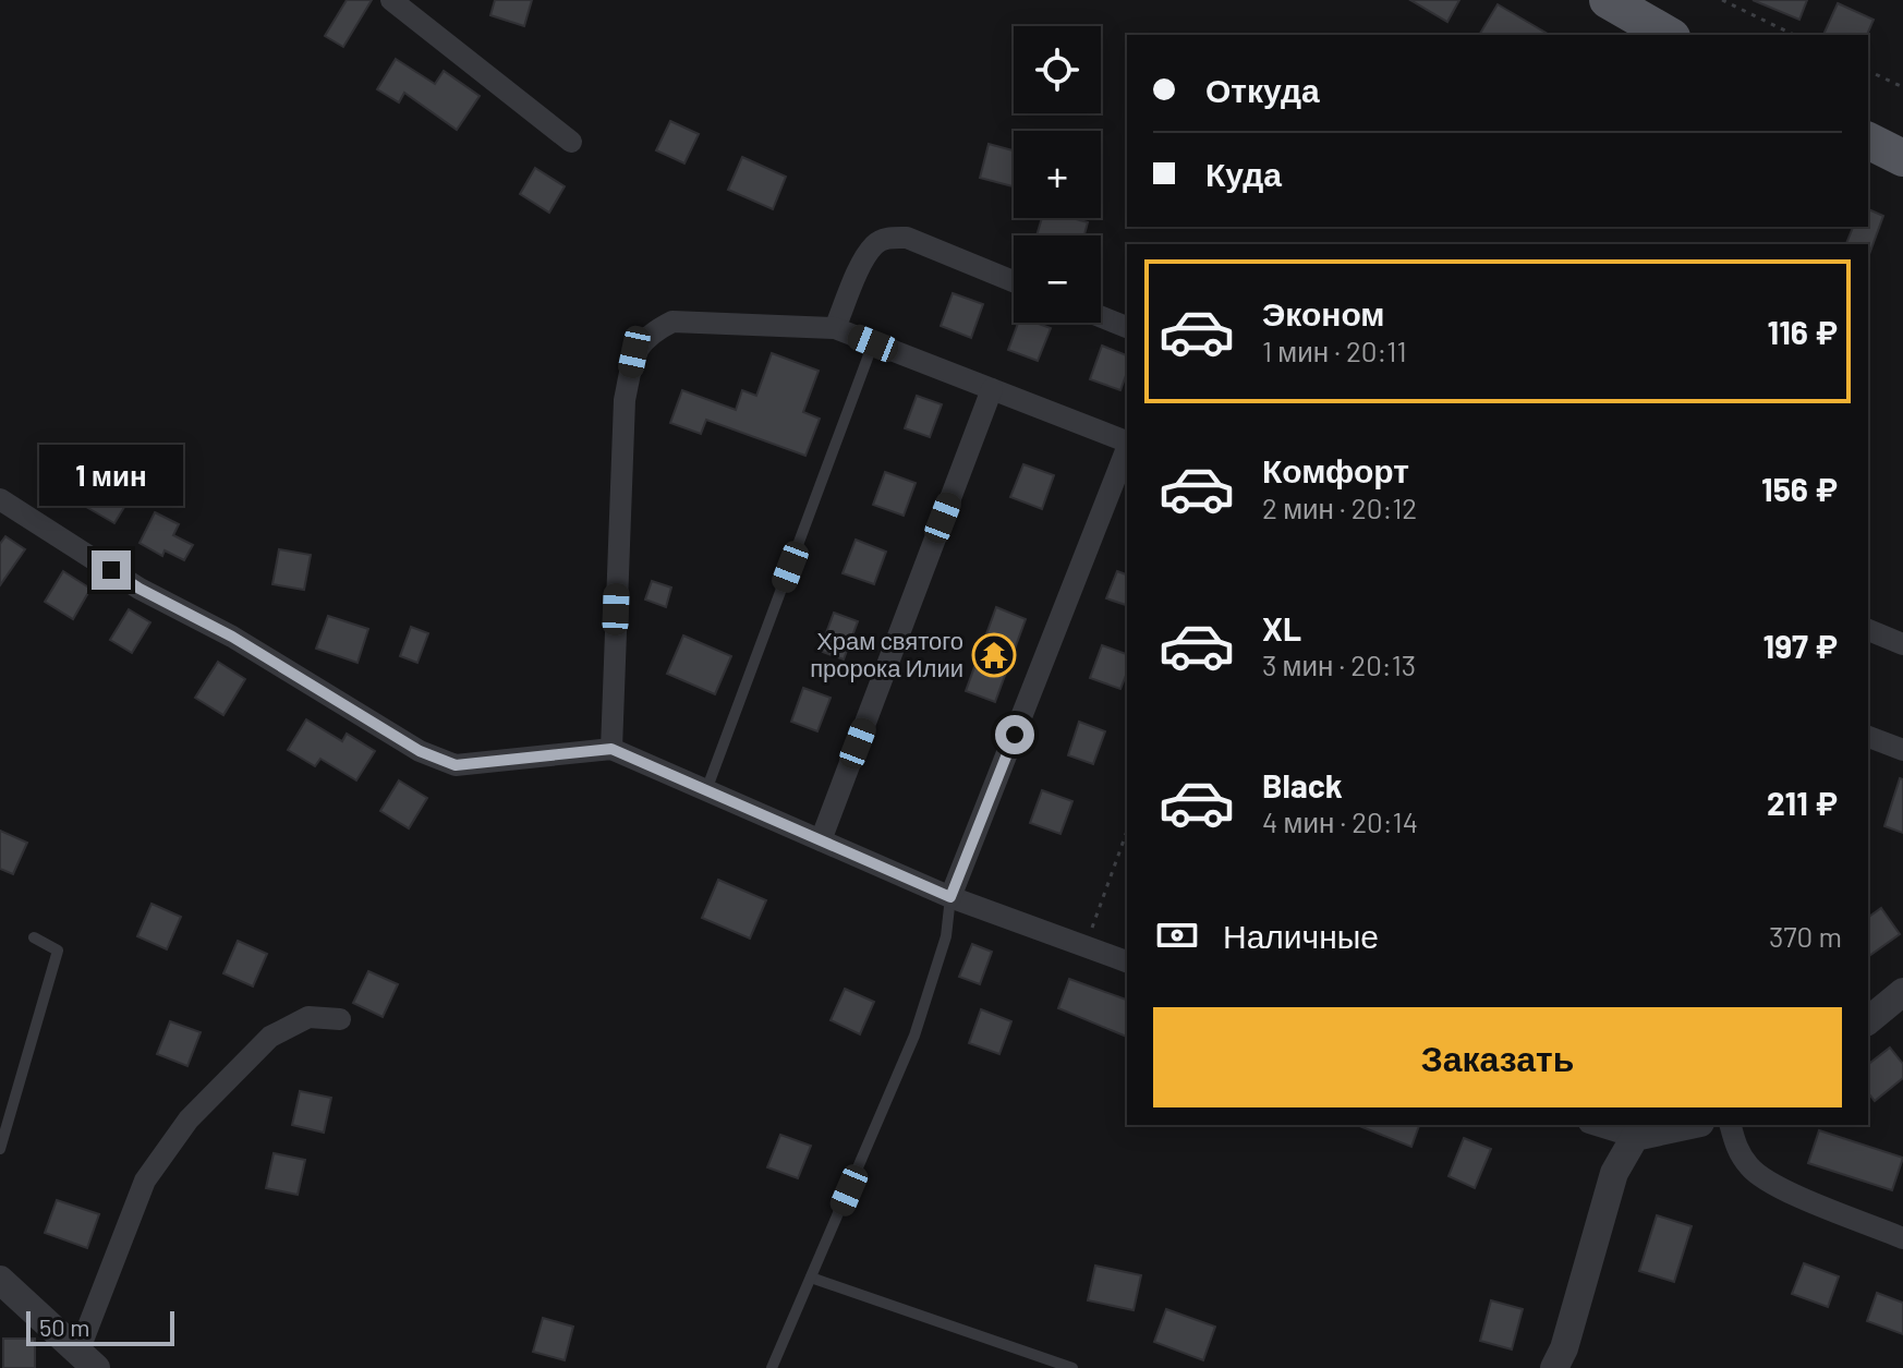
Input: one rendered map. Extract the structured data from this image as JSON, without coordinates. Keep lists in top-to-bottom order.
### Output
{
  "places": {
    "temple": ["Храм святого пророка Илии"]
  },
  "scale_bar": "50 m",
  "page": {
    "map_buttons": ["+", "−"],
    "banner": ["Откуда", "Куда"],
    "list": [
      {
        "name": "Эконом",
        "note": "1 мин · 20:11",
        "value": "116 ₽"
      },
      {
        "name": "Комфорт",
        "note": "2 мин · 20:12",
        "value": "156 ₽"
      },
      {
        "name": "XL",
        "note": "3 мин · 20:13",
        "value": "197 ₽"
      },
      {
        "name": "Black",
        "note": "4 мин · 20:14",
        "value": "211 ₽"
      }
    ],
    "bubble": "1 мин",
    "pay": ["Наличные", "370 m"],
    "buttons": "Заказать",
    "scale": "50 m"
  }
}
